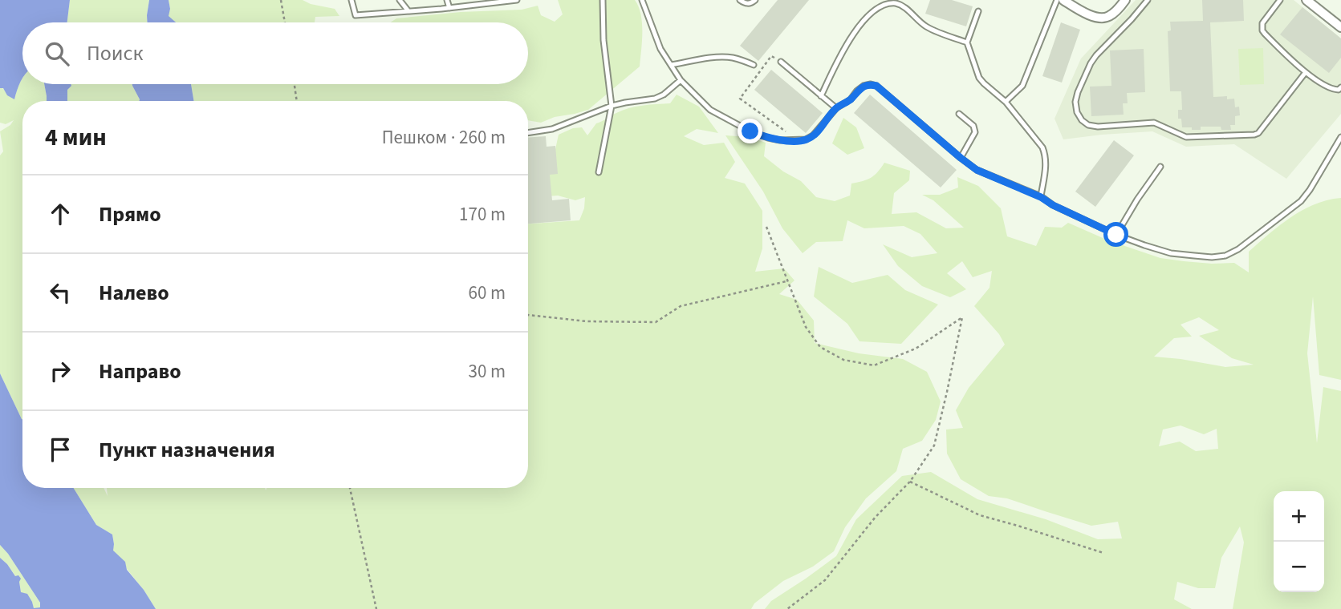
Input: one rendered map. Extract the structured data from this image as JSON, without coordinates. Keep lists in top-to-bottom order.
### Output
{
  "page": {
    "search": "Поиск",
    "heading": ["4 мин", "Пешком · 260 m"],
    "list": [
      ["Прямо", "170 m"],
      ["Налево", "60 m"],
      ["Направо", "30 m"],
      "Пункт назначения"
    ],
    "map_buttons": ["+", "−"]
  }
}
